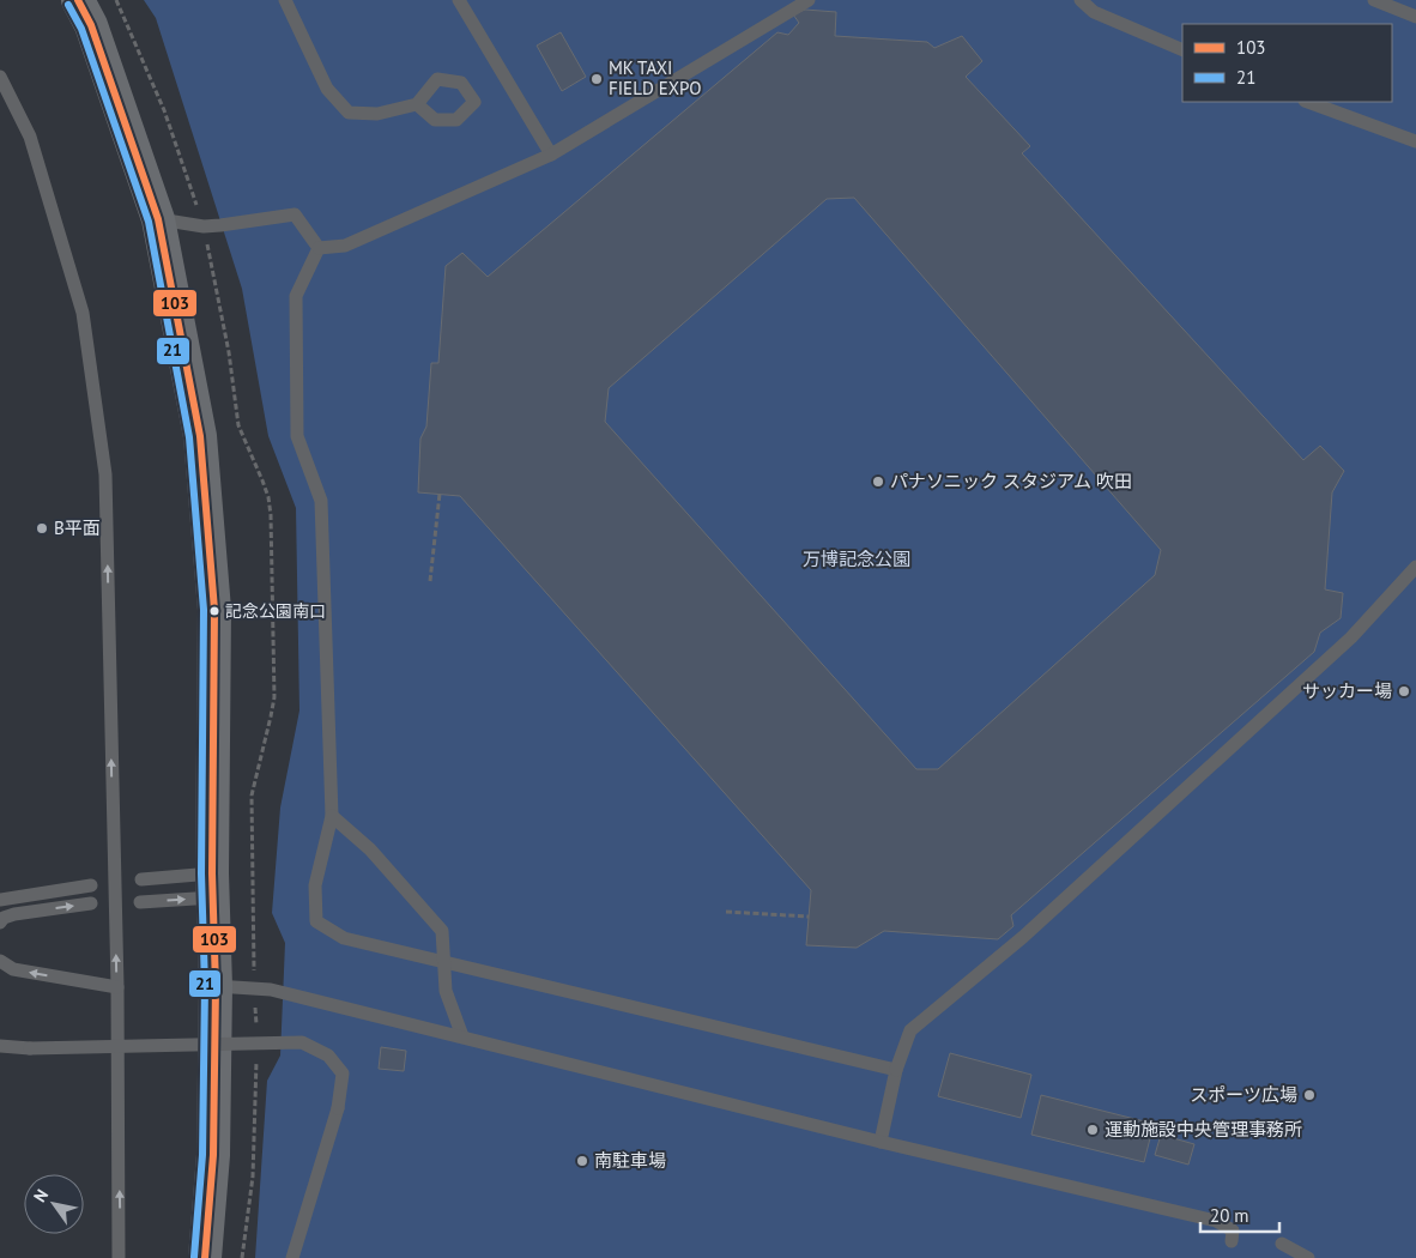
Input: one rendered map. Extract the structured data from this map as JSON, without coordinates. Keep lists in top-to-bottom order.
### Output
{
  "parks": ["万博記念公園"],
  "places": [
    "MK TAXI FIELD EXPO",
    "パナソニック スタジアム 吹田",
    "B平面",
    "記念公園南口",
    "サッカー場",
    "スポーツ広場",
    "運動施設中央管理事務所",
    "南駐車場"
  ],
  "lines": ["transit line 103", "transit line 21"],
  "legend": ["103", "21"],
  "scale_bar": "20 m",
  "north": "top left"
}
